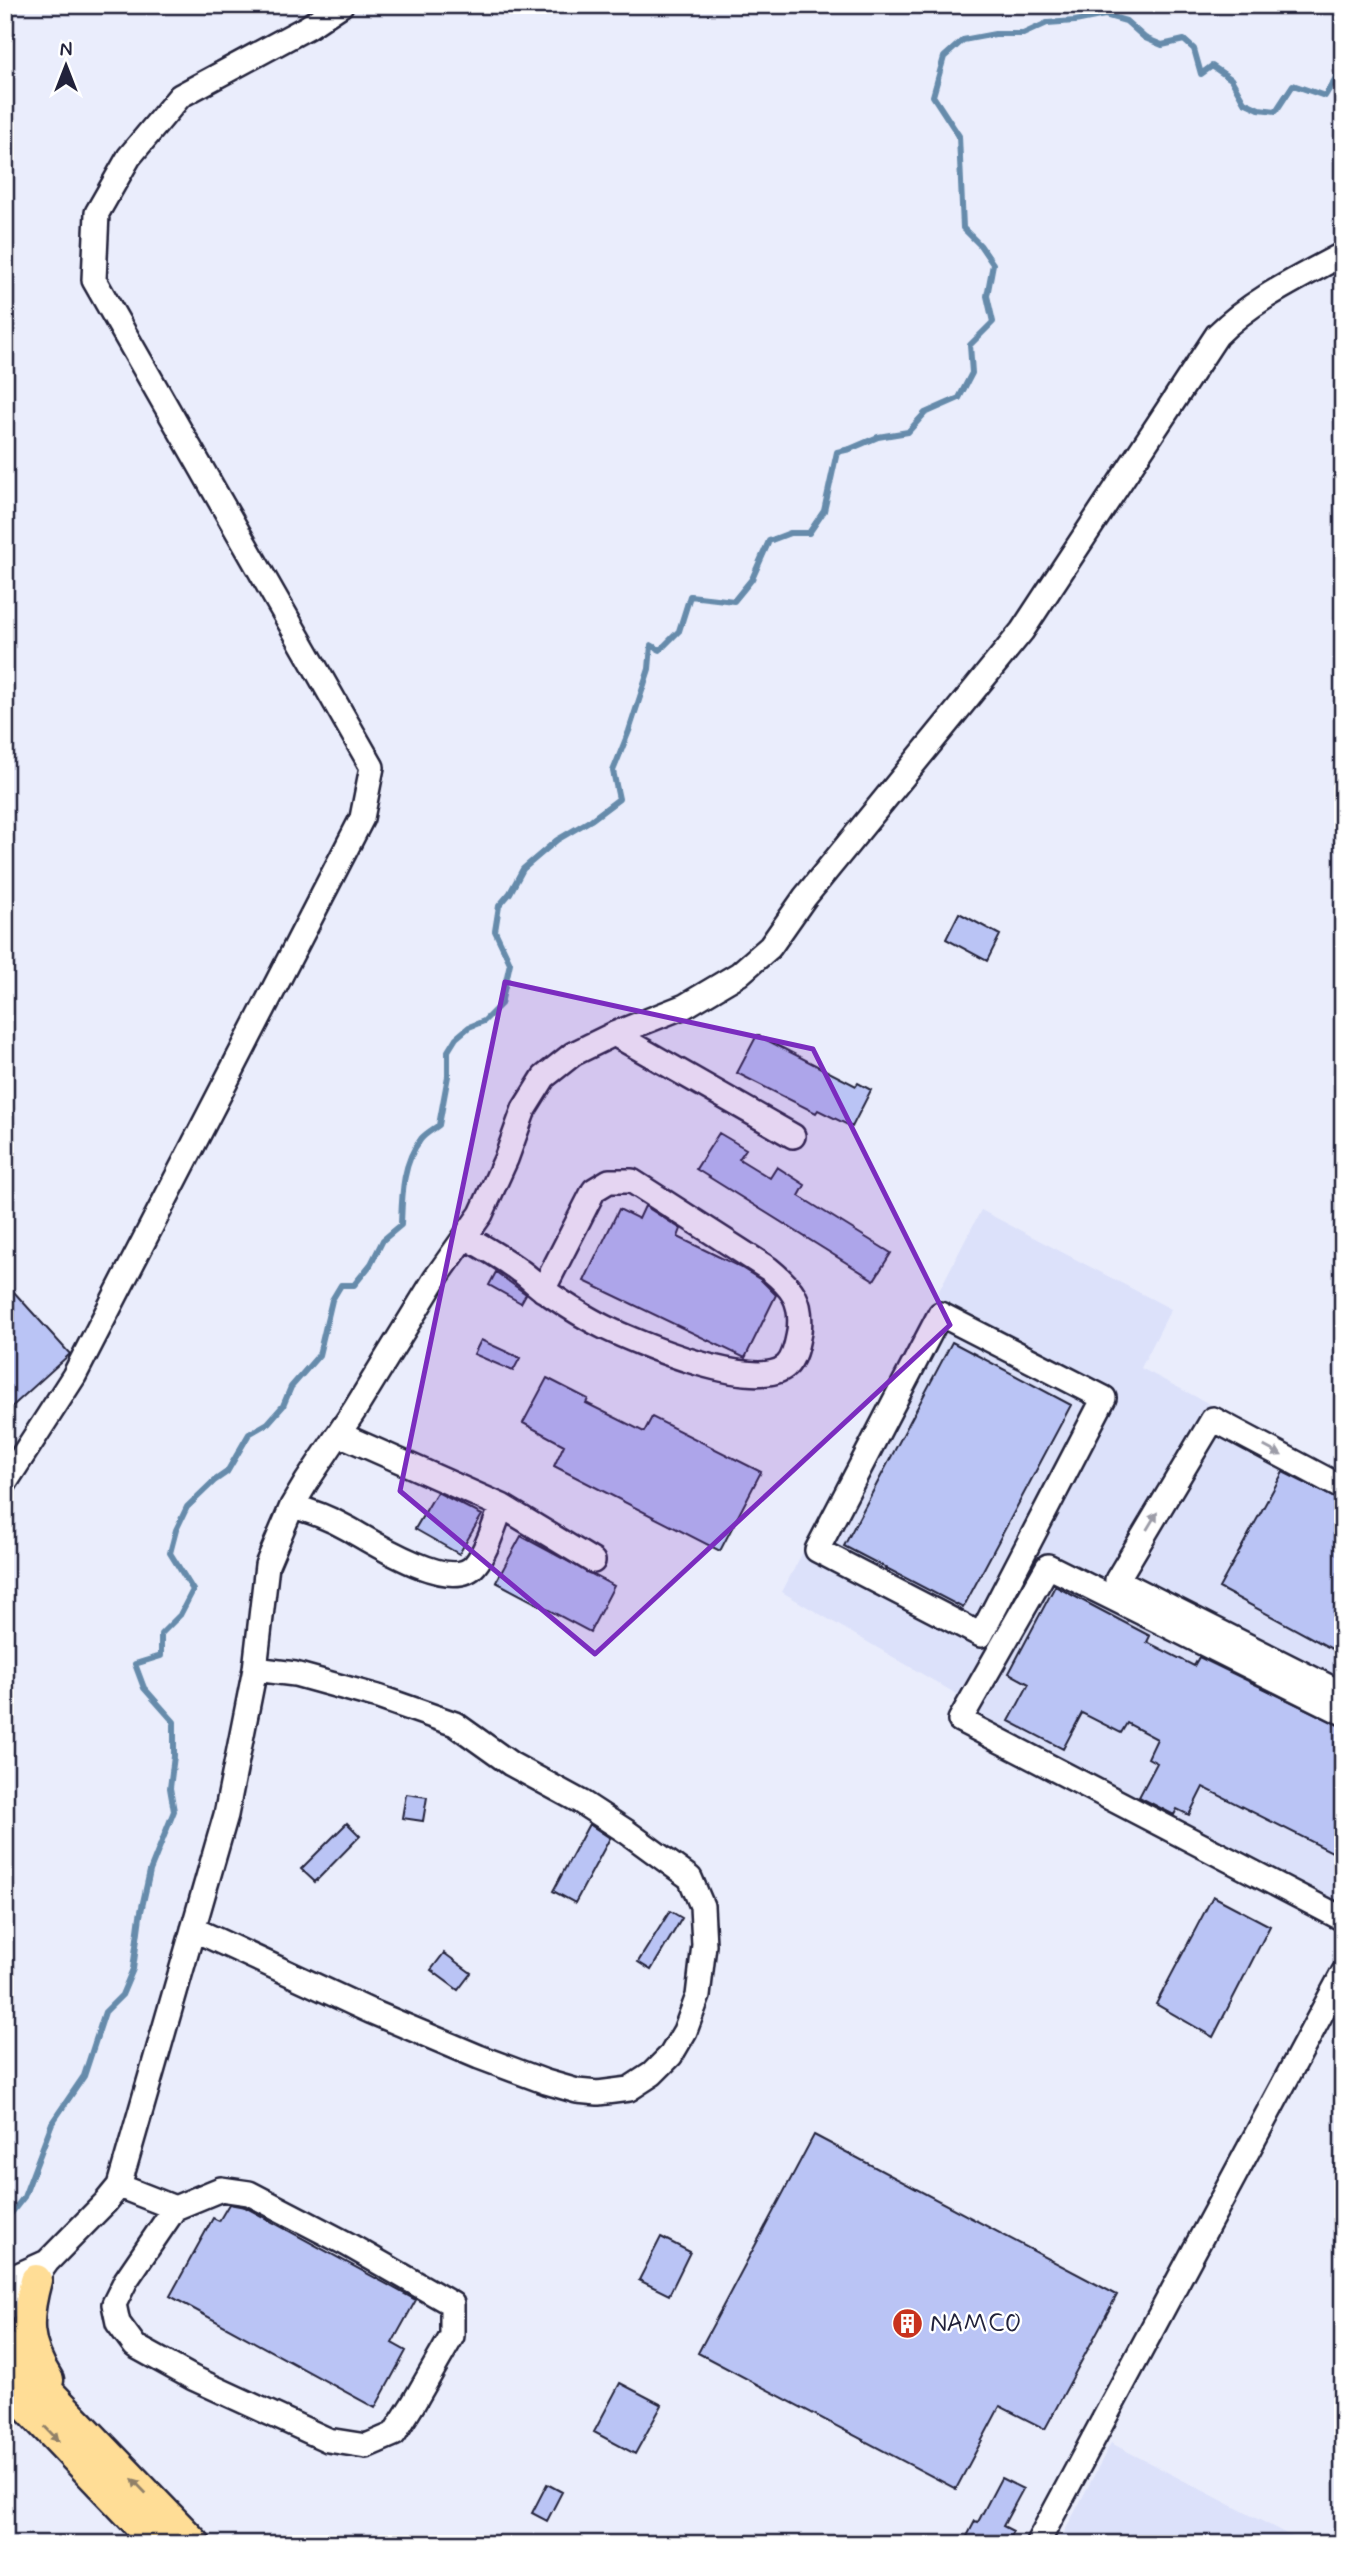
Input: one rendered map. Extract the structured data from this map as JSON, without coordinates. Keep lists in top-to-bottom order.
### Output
{
  "places": {
    "building": ["NAMCO"]
  },
  "north": "top"
}
